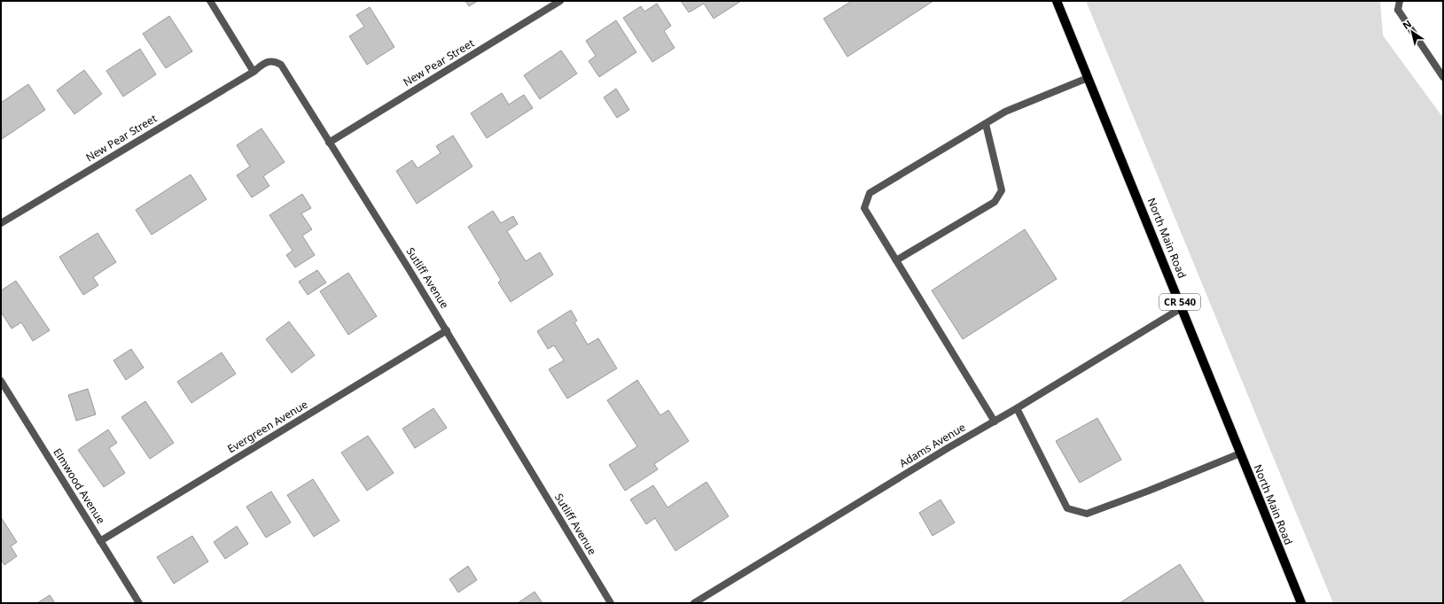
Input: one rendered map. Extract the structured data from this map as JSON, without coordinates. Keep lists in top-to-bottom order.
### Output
{
  "streets": {
    "main road": ["North Main Road", "CR 540"],
    "street": [
      "New Pear Street",
      "Sutliff Avenue",
      "Evergreen Avenue",
      "Adams Avenue",
      "Elmwood Avenue"
    ]
  },
  "crossings": [
    ["New Pear Street", "Sutliff Avenue"],
    ["North Main Road", "Adams Avenue"],
    ["Sutliff Avenue", "Evergreen Avenue"],
    ["Evergreen Avenue", "Elmwood Avenue"]
  ],
  "north": "top left"
}
